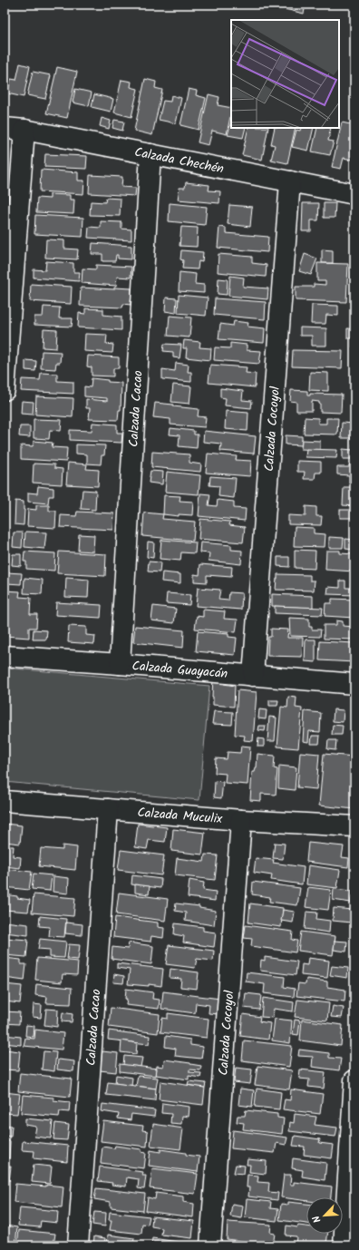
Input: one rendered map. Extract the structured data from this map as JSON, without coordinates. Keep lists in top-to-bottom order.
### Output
{
  "streets": {
    "street": [
      "Calzada Chechén",
      "Calzada Cacao",
      "Calzada Cocoyol",
      "Calzada Guayacán",
      "Calzada Muculix"
    ]
  },
  "crossings": [
    ["Calzada Chechén", "Calzada Cacao"],
    ["Calzada Chechén", "Calzada Cocoyol"],
    ["Calzada Cacao", "Calzada Guayacán"],
    ["Calzada Cacao", "Calzada Muculix"],
    ["Calzada Cocoyol", "Calzada Guayacán"],
    ["Calzada Cocoyol", "Calzada Muculix"]
  ],
  "north": "bottom left"
}
